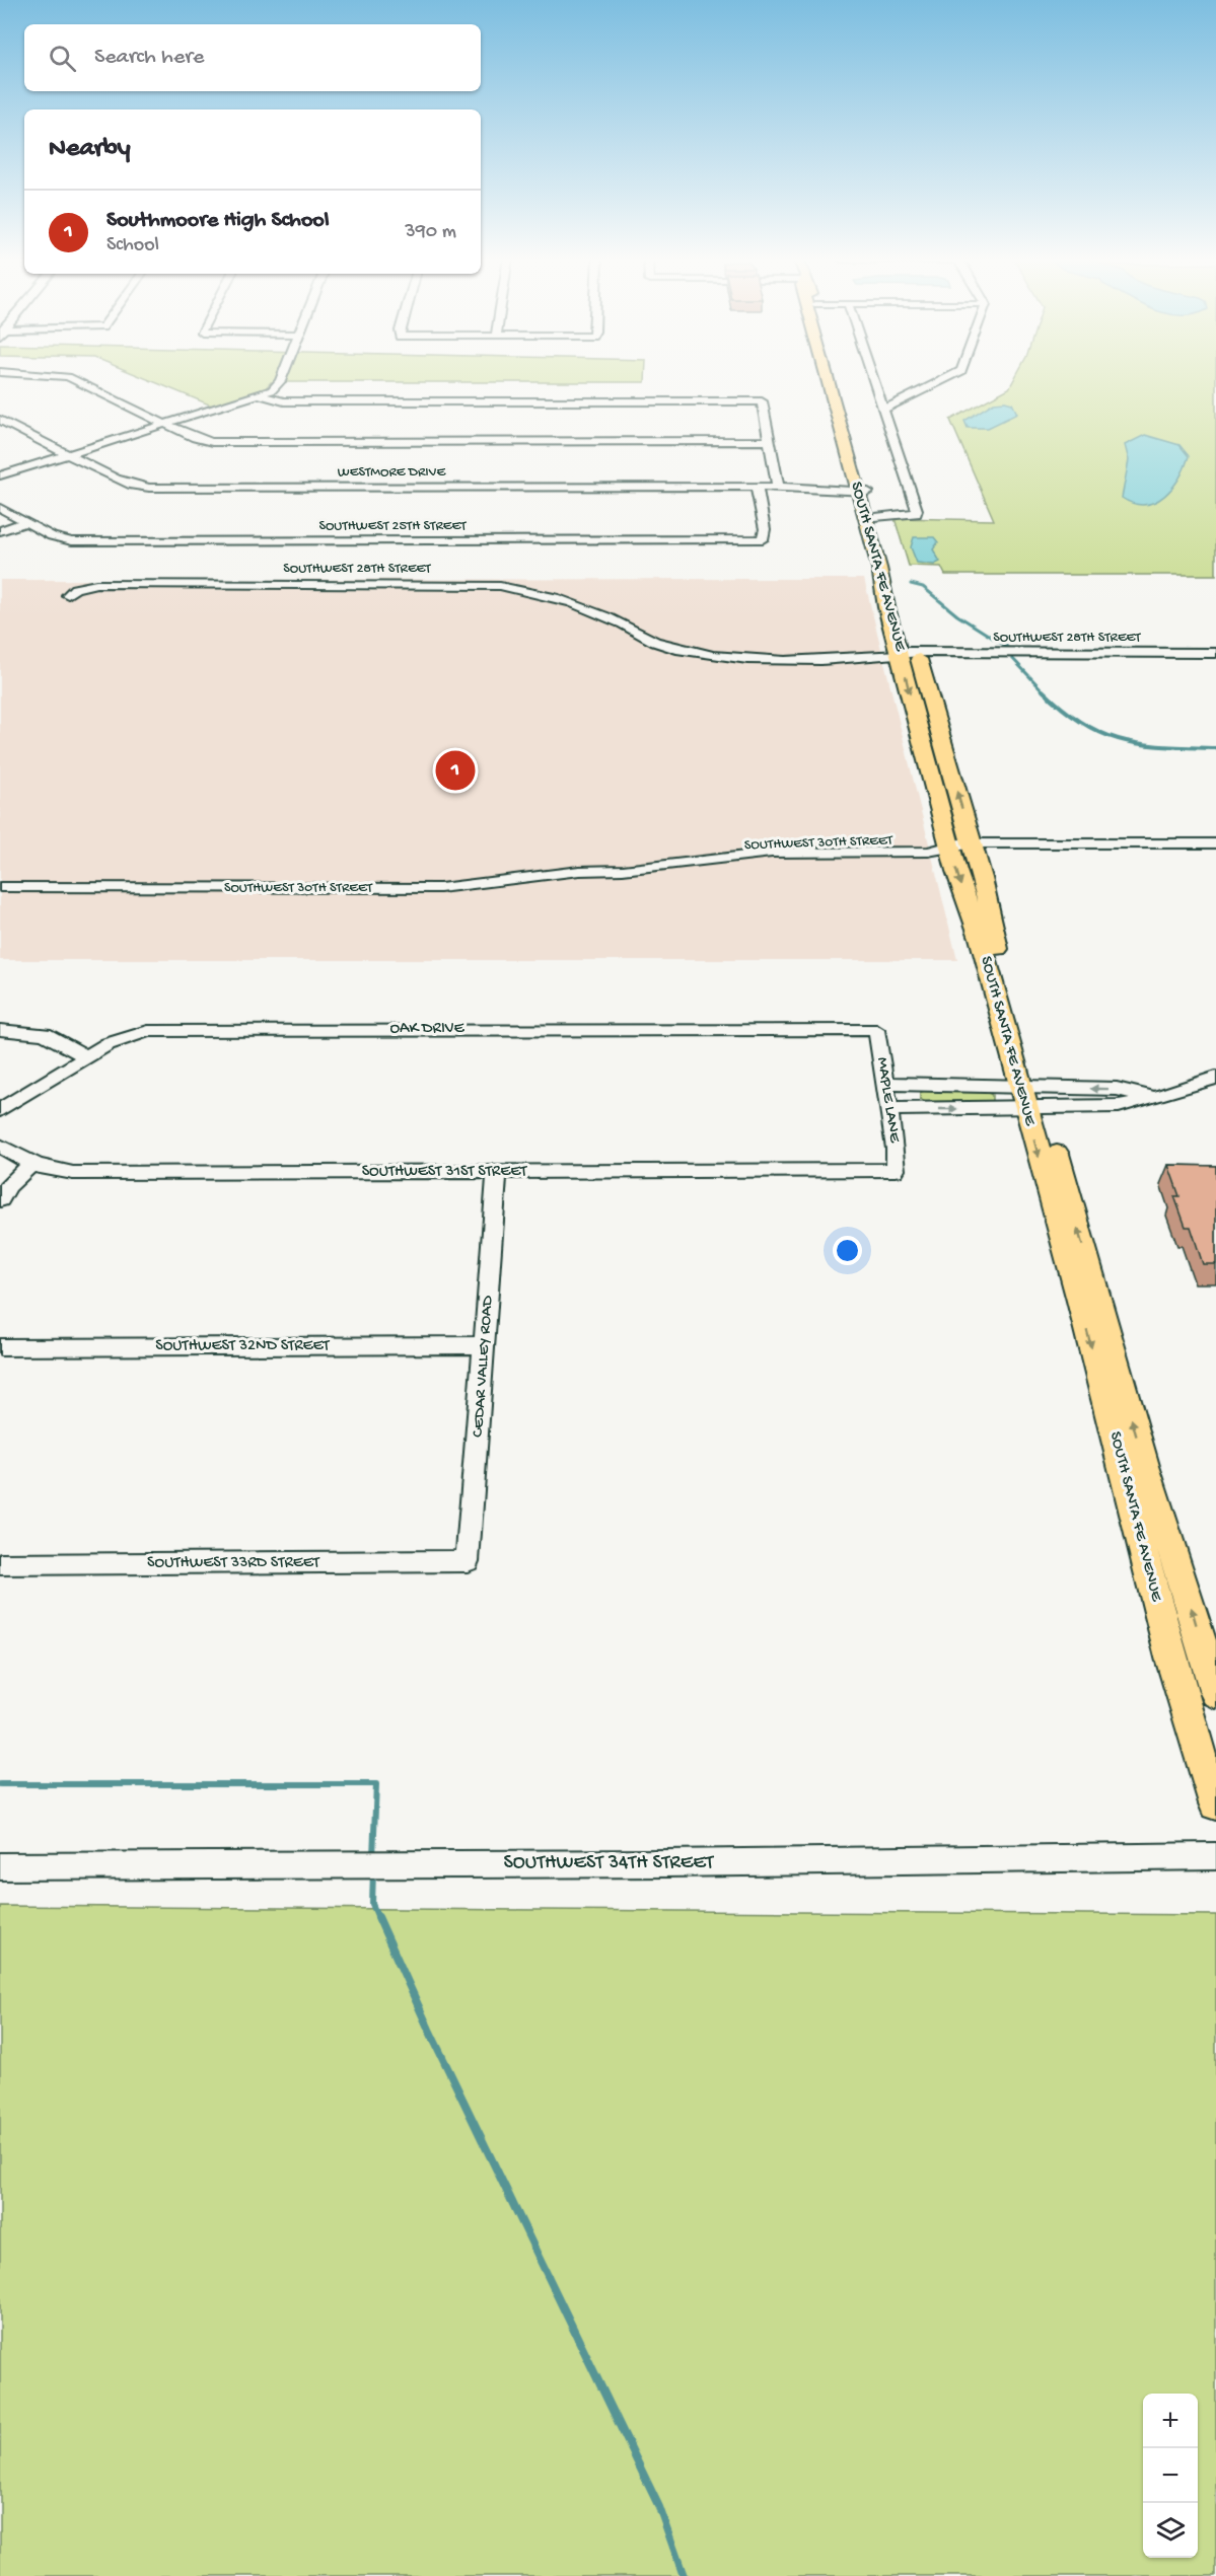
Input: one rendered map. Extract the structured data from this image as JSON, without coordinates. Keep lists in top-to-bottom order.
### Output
{
  "streets": {
    "main road": ["SOUTH SANTA FE AVENUE"],
    "street": [
      "WESTMORE DRIVE",
      "SOUTHWEST 25TH STREET",
      "SOUTHWEST 28TH STREET",
      "SOUTHWEST 30TH STREET",
      "OAK DRIVE",
      "MAPLE LANE",
      "SOUTHWEST 31ST STREET",
      "SOUTHWEST 32ND STREET",
      "CEDAR VALLEY ROAD",
      "SOUTHWEST 33RD STREET",
      "SOUTHWEST 34TH STREET"
    ]
  },
  "crossings": [
    ["WESTMORE DRIVE", "SOUTHWEST 25TH STREET"],
    ["WESTMORE DRIVE", "SOUTH SANTA FE AVENUE"],
    ["SOUTH SANTA FE AVENUE", "SOUTHWEST 28TH STREET"],
    ["SOUTH SANTA FE AVENUE", "SOUTHWEST 30TH STREET"],
    ["OAK DRIVE", "MAPLE LANE"],
    ["MAPLE LANE", "SOUTHWEST 31ST STREET"],
    ["SOUTHWEST 31ST STREET", "CEDAR VALLEY ROAD"],
    ["SOUTHWEST 32ND STREET", "CEDAR VALLEY ROAD"],
    ["CEDAR VALLEY ROAD", "SOUTHWEST 33RD STREET"]
  ],
  "page": {
    "search": "Search here",
    "heading": "Nearby",
    "list": [
      {
        "mark": "1",
        "name": "Southmoore High School",
        "note": "School",
        "value": "390 m"
      }
    ],
    "pins": "1",
    "map_buttons": ["+", "−"]
  }
}
